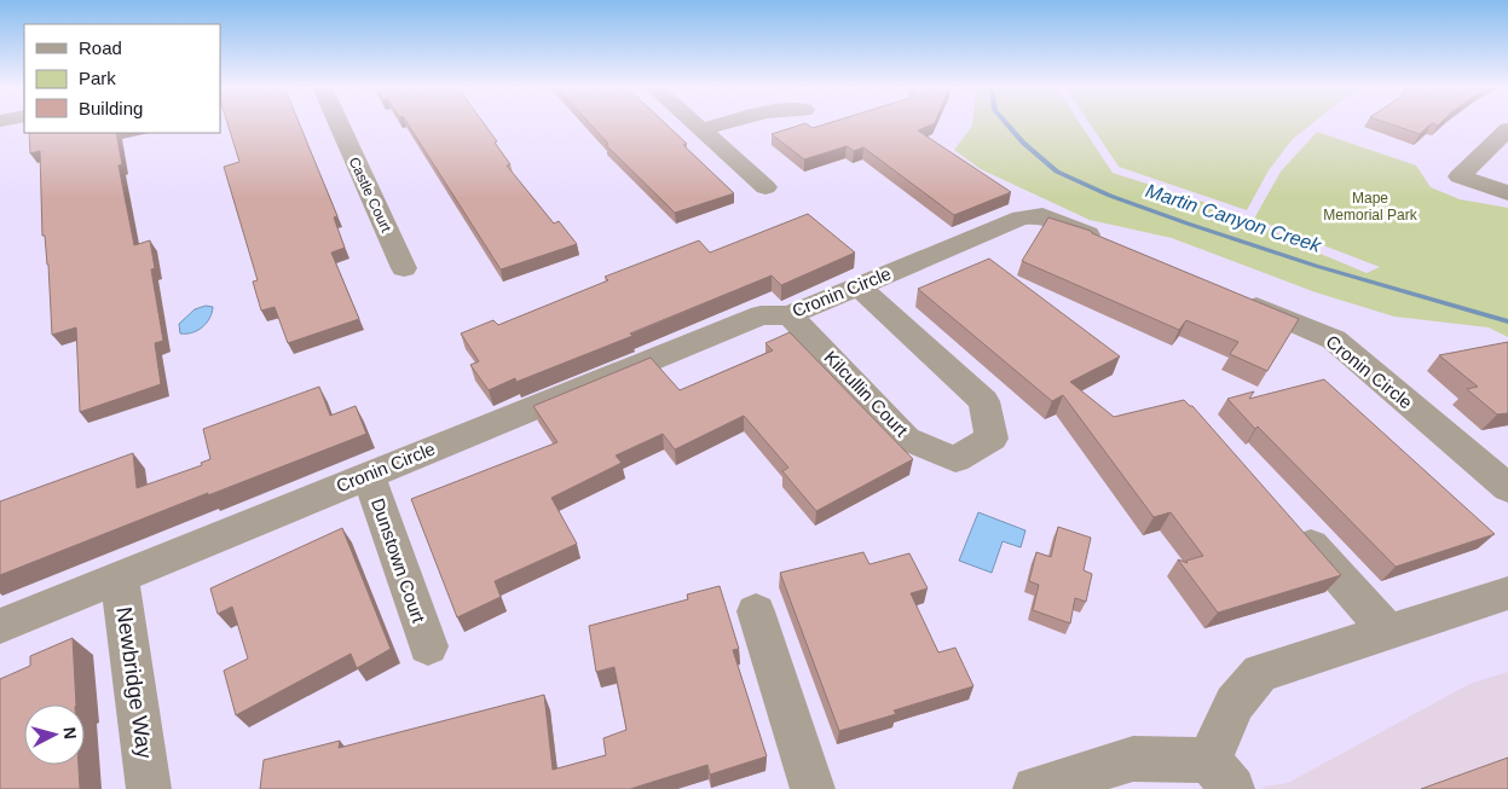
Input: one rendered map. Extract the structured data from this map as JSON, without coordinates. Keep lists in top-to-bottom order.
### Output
{
  "streets": {
    "street": [
      "Castle Court",
      "Cronin Circle",
      "Kilcullin Court",
      "Dunstown Court",
      "Newbridge Way"
    ]
  },
  "crossings": [
    ["Cronin Circle", "Kilcullin Court"],
    ["Cronin Circle", "Dunstown Court"],
    ["Cronin Circle", "Newbridge Way"]
  ],
  "water": ["Martin Canyon Creek"],
  "parks": ["Mape Memorial Park"],
  "legend": ["Road", "Park", "Building"],
  "north": "right"
}
